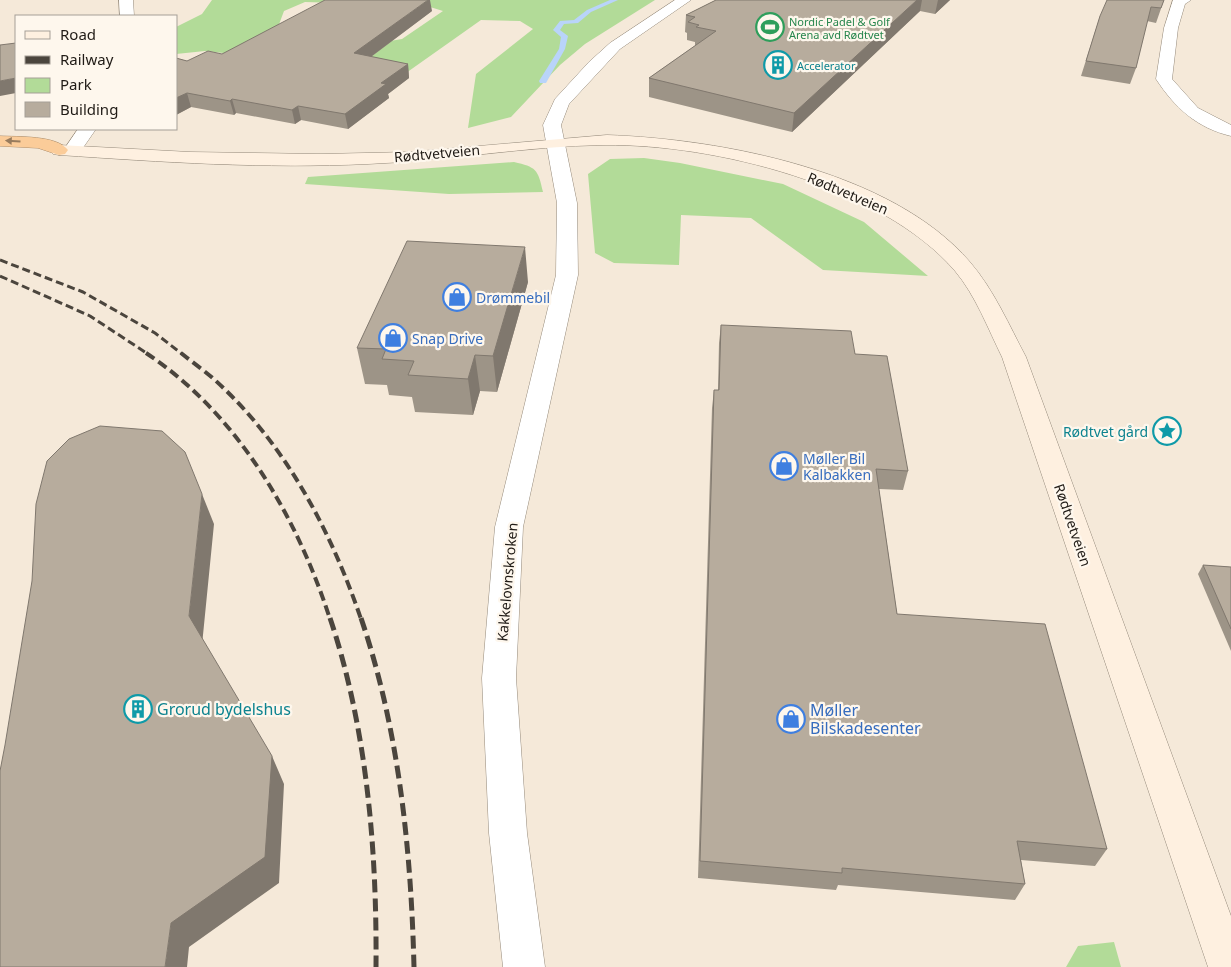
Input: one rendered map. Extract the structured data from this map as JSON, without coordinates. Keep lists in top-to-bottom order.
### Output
{
  "streets": {
    "street": ["Rødtvetveien", "Kakkelovnskroken"]
  },
  "crossings": [
    ["Rødtvetveien", "Kakkelovnskroken"]
  ],
  "places": {
    "sports": ["Nordic Padel & Golf Arena avd Rødtvet"],
    "building": ["Accelerator", "Grorud bydelshus"],
    "shop": [
      "Drømmebil",
      "Snap Drive",
      "Møller Bil Kalbakken",
      "Møller Bilskadesenter"
    ],
    "place": ["Rødtvet gård"]
  },
  "legend": [
    "Road",
    "Railway",
    "Park",
    "Building"
  ]
}
